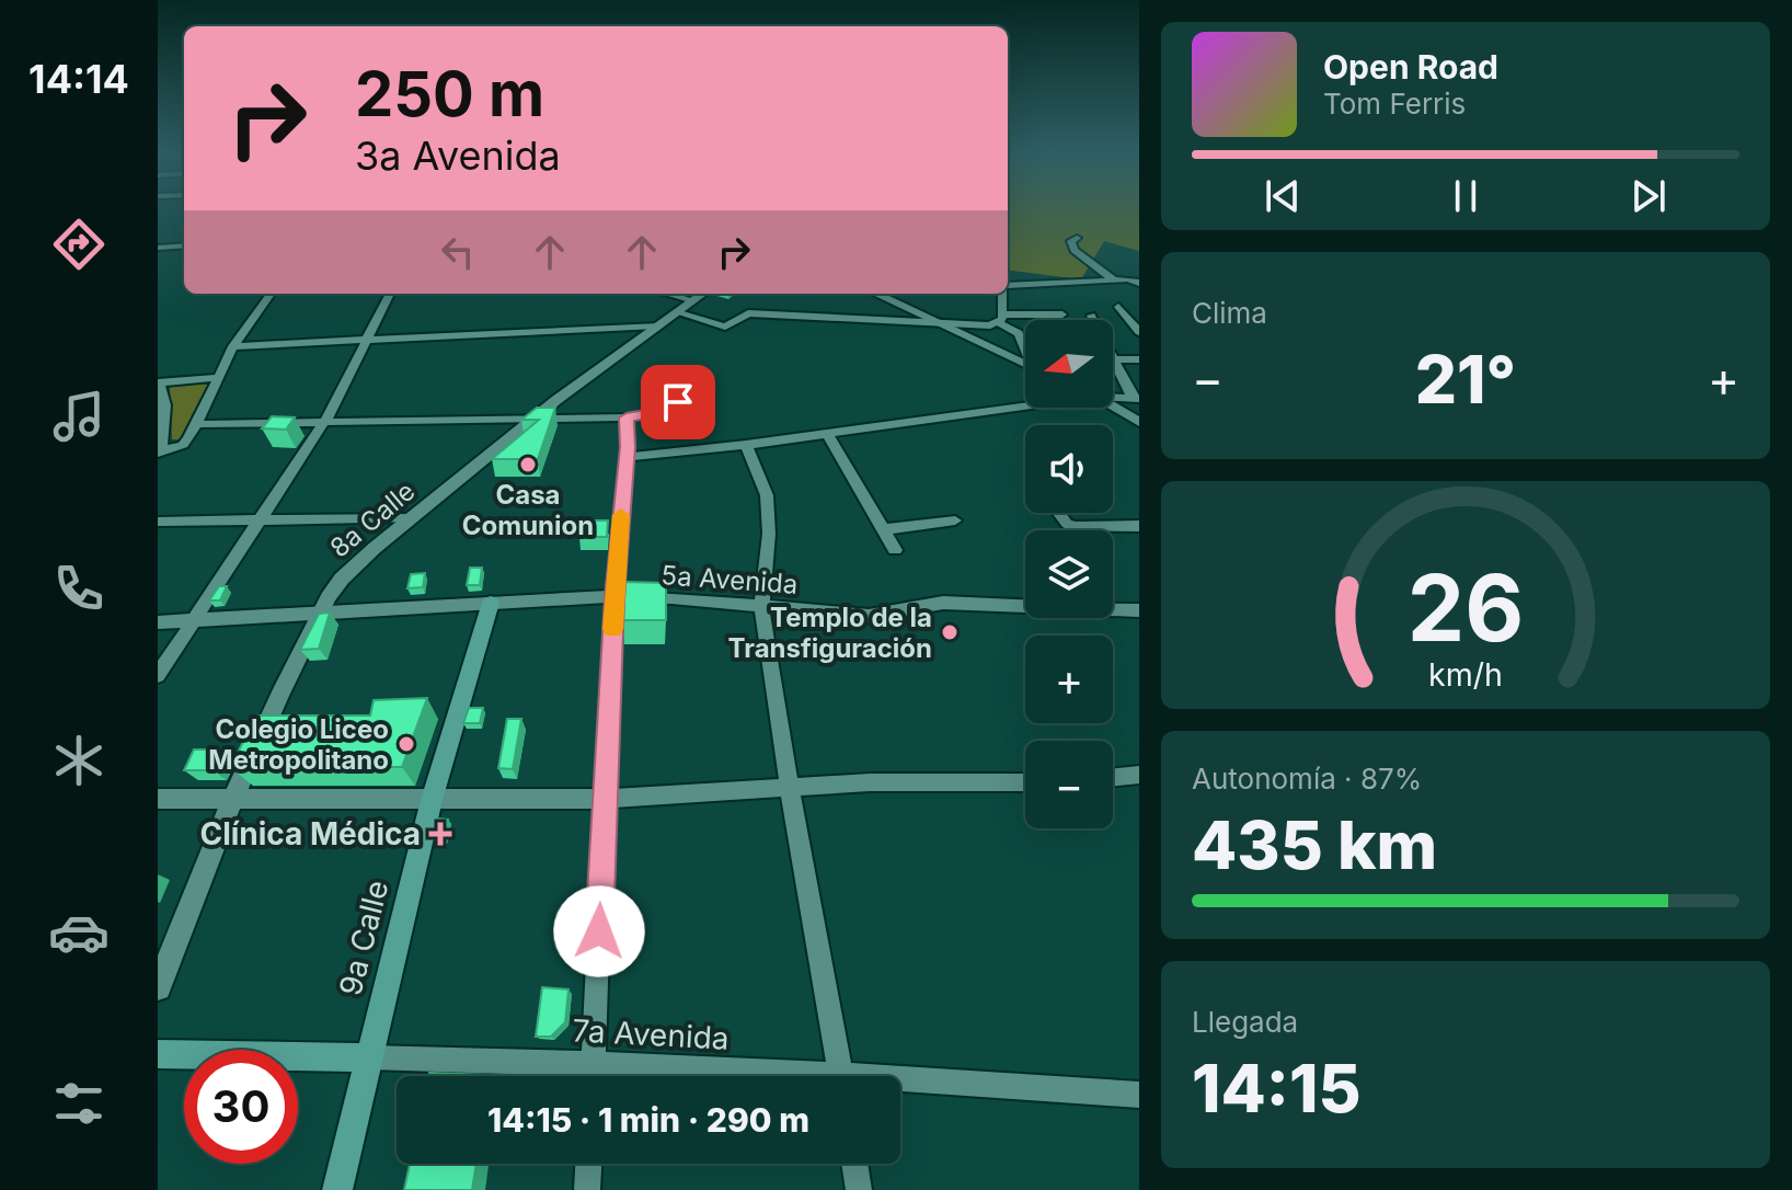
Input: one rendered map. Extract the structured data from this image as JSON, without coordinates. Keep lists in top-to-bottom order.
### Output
{
  "streets": {
    "main road": ["9a Calle", "7a Avenida"],
    "street": ["8a Calle", "5a Avenida"]
  },
  "crossings": [
    ["8a Calle", "5a Avenida"],
    ["5a Avenida", "9a Calle"],
    ["9a Calle", "7a Avenida"]
  ],
  "places": {
    "other": ["Casa Comunion", "Templo de la Transfiguración", "Colegio Liceo Metropolitano"],
    "health": ["Clínica Médica"]
  },
  "north": "left",
  "page": {
    "tabs": "14:14",
    "turn": ["250 m", "3a Avenida"],
    "song": ["Open Road", "Tom Ferris"],
    "tile": [
      "Clima",
      ["Autonomía · 87%", "435 km"],
      ["Llegada", "14:15"]
    ],
    "map_buttons": ["+", "−"],
    "heat": ["−", "21°", "+"],
    "limit": "30",
    "trip": "14:15 · 1 min · 290 m",
    "gauge": ["26", "km/h"]
  }
}
